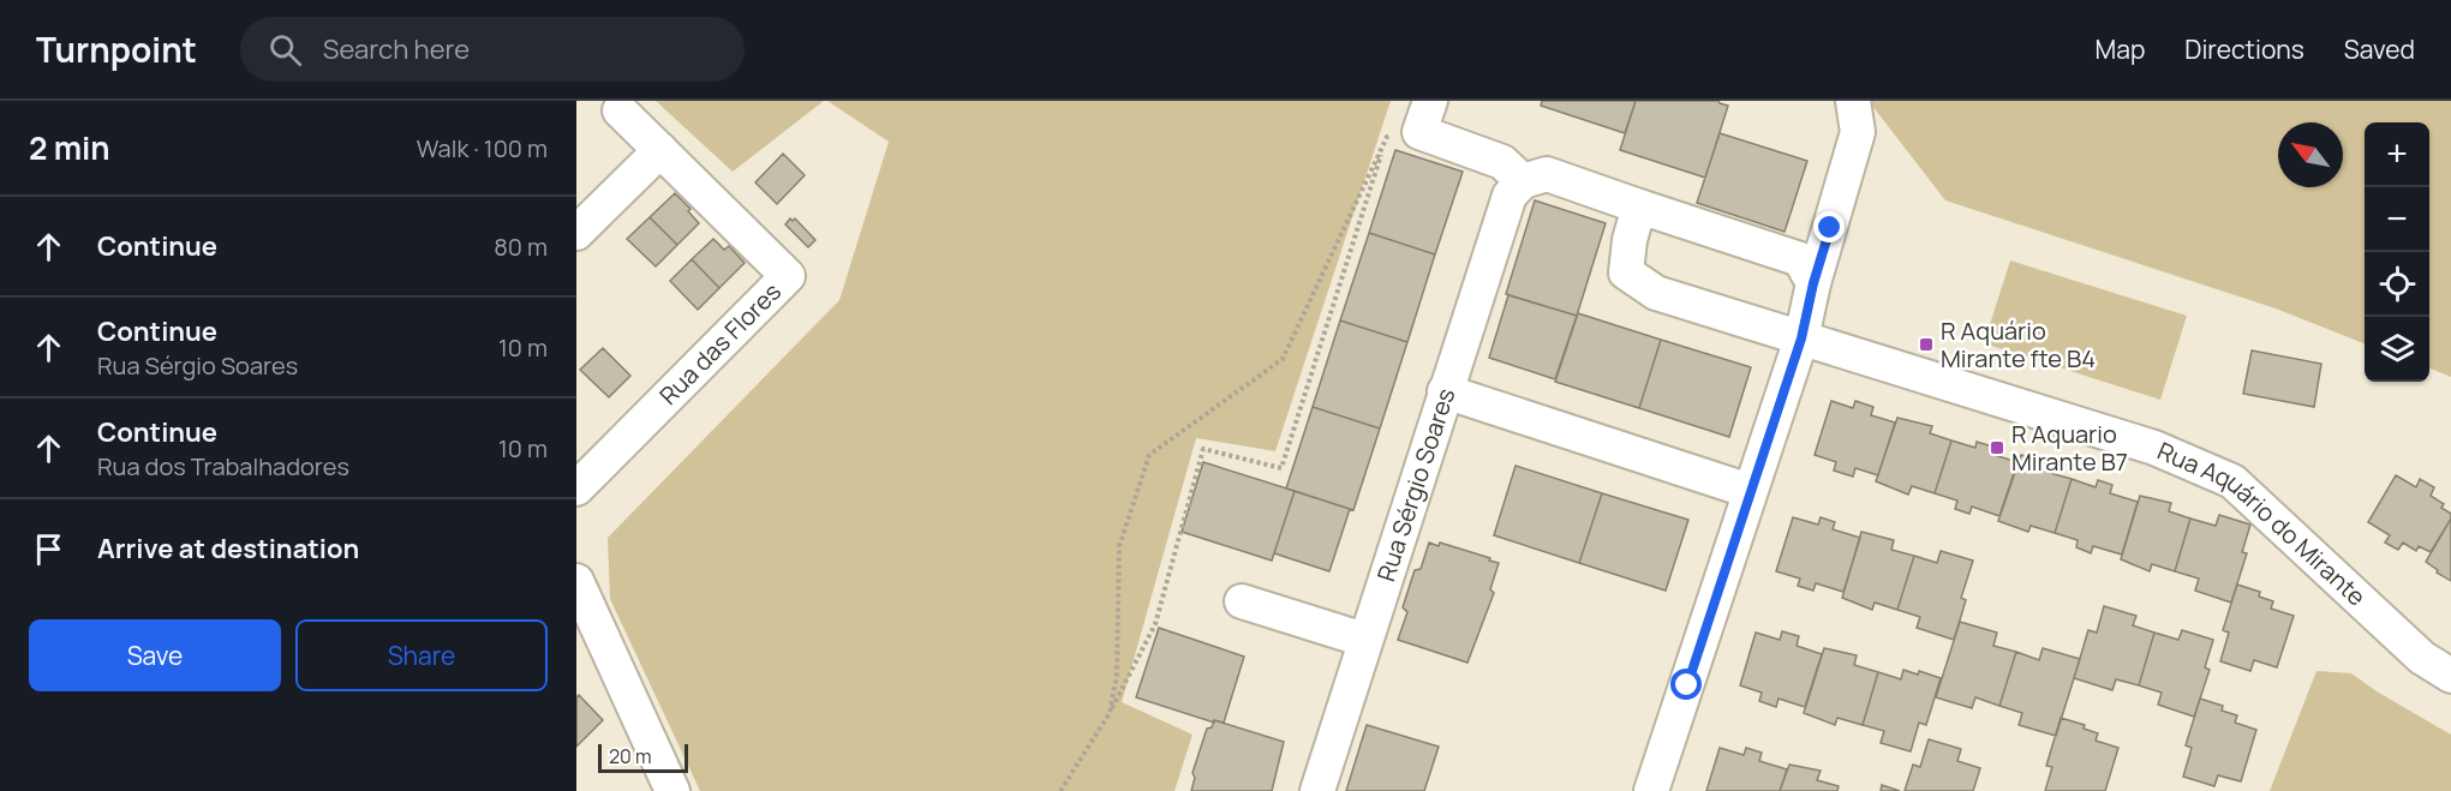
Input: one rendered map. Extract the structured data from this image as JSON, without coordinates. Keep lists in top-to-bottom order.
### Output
{
  "streets": {
    "street": ["Rua das Flores", "Rua Sérgio Soares", "Rua Aquário do Mirante"]
  },
  "places": {
    "transit": ["R Aquário Mirante fte B4", "R Aquario Mirante B7"]
  },
  "scale_bar": "20 m",
  "north": "top left",
  "page": {
    "header": "Turnpoint",
    "search": "Search here",
    "nav": ["Map", "Directions", "Saved"],
    "heading": ["2 min", "Walk · 100 m"],
    "map_buttons": ["+", "−"],
    "list": [
      ["Continue", "80 m"],
      ["Continue", "Rua Sérgio Soares", "10 m"],
      ["Continue", "Rua dos Trabalhadores", "10 m"],
      "Arrive at destination"
    ],
    "buttons": ["Save", "Share"],
    "scale": "20 m"
  }
}
